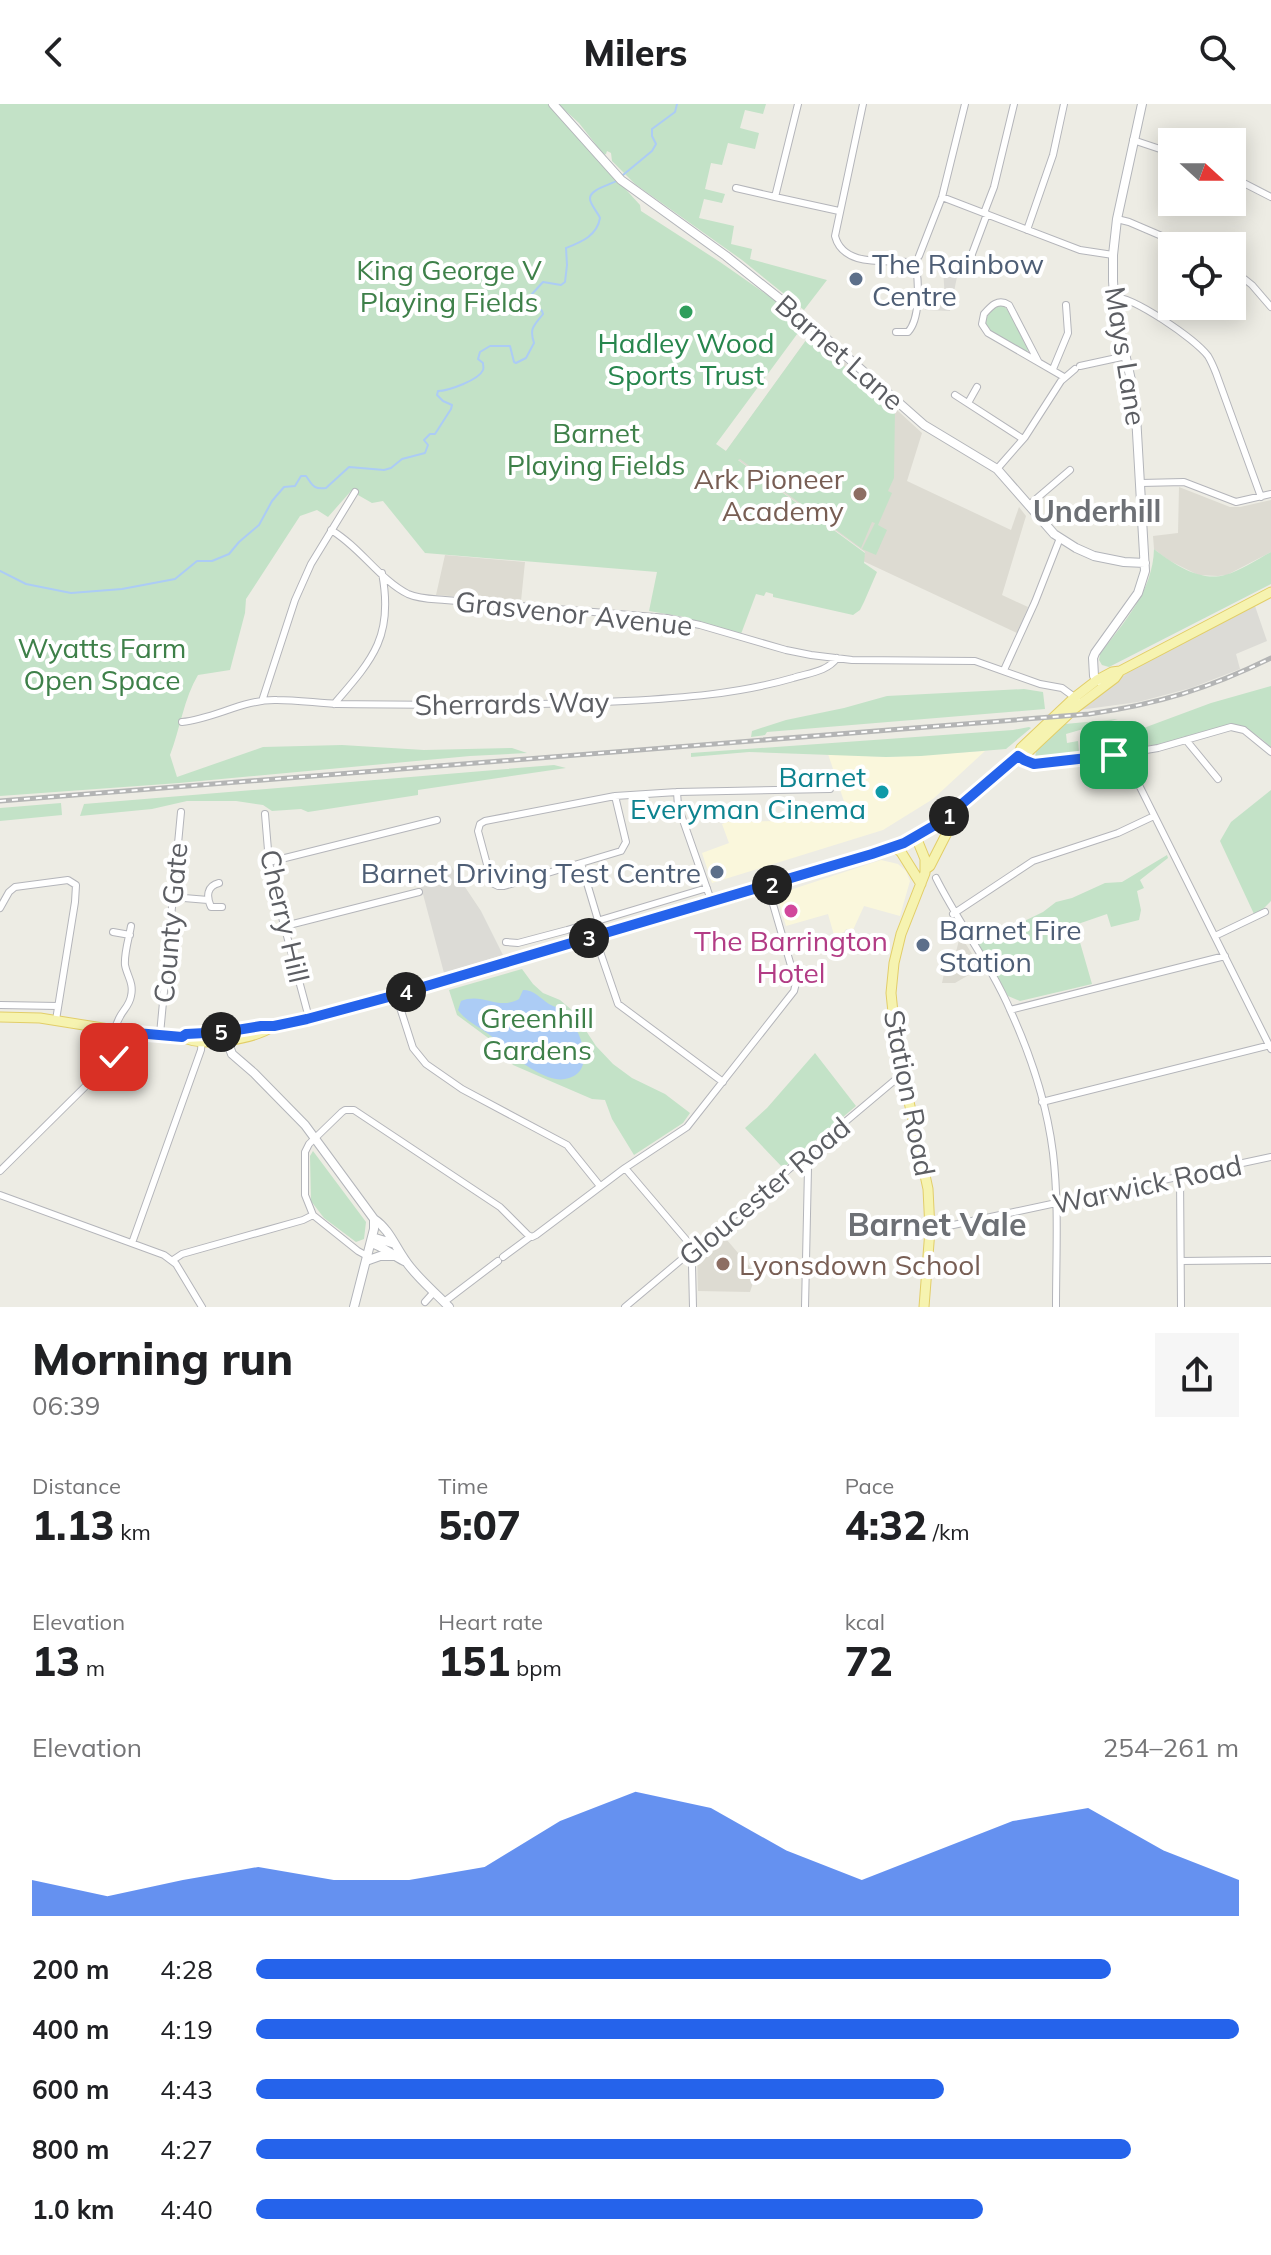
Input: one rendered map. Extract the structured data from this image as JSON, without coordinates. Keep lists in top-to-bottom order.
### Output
{
  "streets": {
    "main road": ["Station Road"],
    "street": [
      "Barnet Lane",
      "Mays Lane",
      "Grasvenor Avenue",
      "Sherrards Way",
      "Cherry Hill",
      "County Gate",
      "Warwick Road",
      "Gloucester Road"
    ]
  },
  "crossings": [
    ["Barnet Lane", "Mays Lane"],
    ["Grasvenor Avenue", "Sherrards Way"],
    ["Station Road", "Warwick Road"],
    ["Station Road", "Gloucester Road"]
  ],
  "districts": ["Underhill", "Barnet Vale"],
  "parks": [
    "King George V Playing Fields",
    "Barnet Playing Fields",
    "Wyatts Farm Open Space",
    "Greenhill Gardens"
  ],
  "places": [
    "The Rainbow Centre",
    "Hadley Wood Sports Trust",
    "Ark Pioneer Academy",
    "Barnet Everyman Cinema",
    "Barnet Driving Test Centre",
    "The Barrington Hotel",
    "Barnet Fire Station",
    "Lyonsdown School"
  ],
  "north": "right",
  "page": {
    "header": "Milers",
    "pins": [
      "1",
      "2",
      "3",
      "4",
      "5"
    ],
    "heading": ["Morning run", "06:39"],
    "stats": [
      ["Distance", "1.13 km"],
      ["Time", "5:07"],
      ["Pace", "4:32 /km"],
      ["Elevation", "13 m"],
      ["Heart rate", "151 bpm"],
      ["kcal", "72"]
    ],
    "chart": ["Elevation", "254–261 m"],
    "list": [
      {
        "name": "200 m",
        "note": "4:28"
      },
      {
        "name": "400 m",
        "note": "4:19"
      },
      {
        "name": "600 m",
        "note": "4:43"
      },
      {
        "name": "800 m",
        "note": "4:27"
      },
      {
        "name": "1.0 km",
        "note": "4:40"
      }
    ]
  }
}
